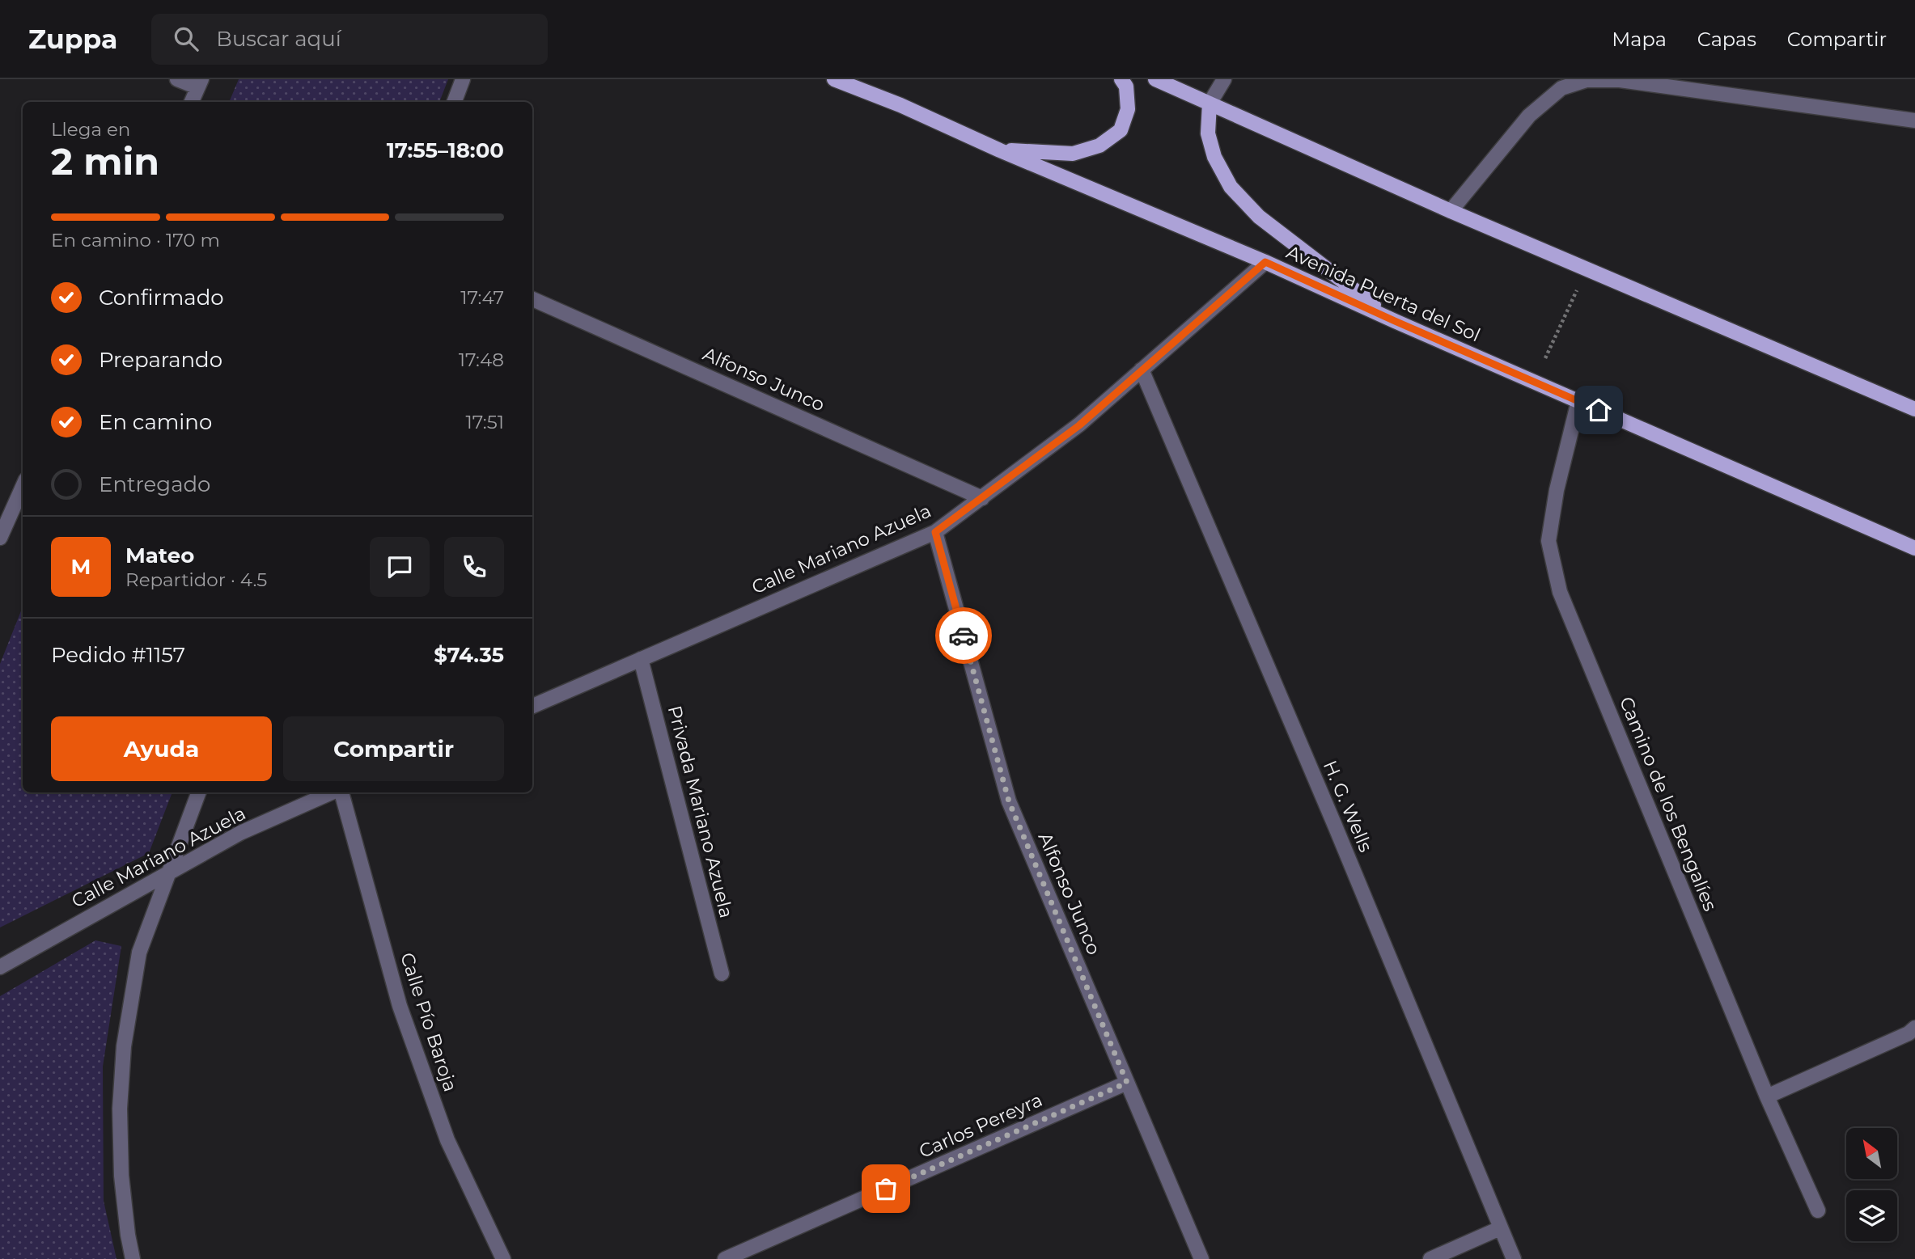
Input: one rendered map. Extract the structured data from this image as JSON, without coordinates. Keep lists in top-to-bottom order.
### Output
{
  "streets": {
    "main road": ["Avenida Puerta del Sol"],
    "street": [
      "Alfonso Junco",
      "Calle Mariano Azuela",
      "Camino de los Bengalíes",
      "H. G. Wells",
      "Privada Mariano Azuela",
      "Calle Pío Baroja",
      "Carlos Pereyra"
    ]
  },
  "crossings": [
    ["Avenida Puerta del Sol", "Calle Mariano Azuela"],
    ["Avenida Puerta del Sol", "Camino de los Bengalíes"],
    ["Alfonso Junco", "Calle Mariano Azuela"],
    ["Alfonso Junco", "Carlos Pereyra"],
    ["Calle Mariano Azuela", "H. G. Wells"],
    ["Calle Mariano Azuela", "Privada Mariano Azuela"]
  ],
  "north": "top left",
  "page": {
    "header": "Zuppa",
    "search": "Buscar aquí",
    "nav": ["Mapa", "Capas", "Compartir"],
    "heading": ["2 min", "Llega en", "17:55–18:00"],
    "panel": [
      "Mateo",
      "Repartidor · 4.5",
      "Pedido #1157",
      "$74.35"
    ],
    "bar": "En camino · 170 m",
    "list": [
      ["Confirmado", "17:47"],
      ["Preparando", "17:48"],
      ["En camino", "17:51"],
      "Entregado"
    ],
    "round": "M",
    "buttons": ["Ayuda", "Compartir"]
  }
}
